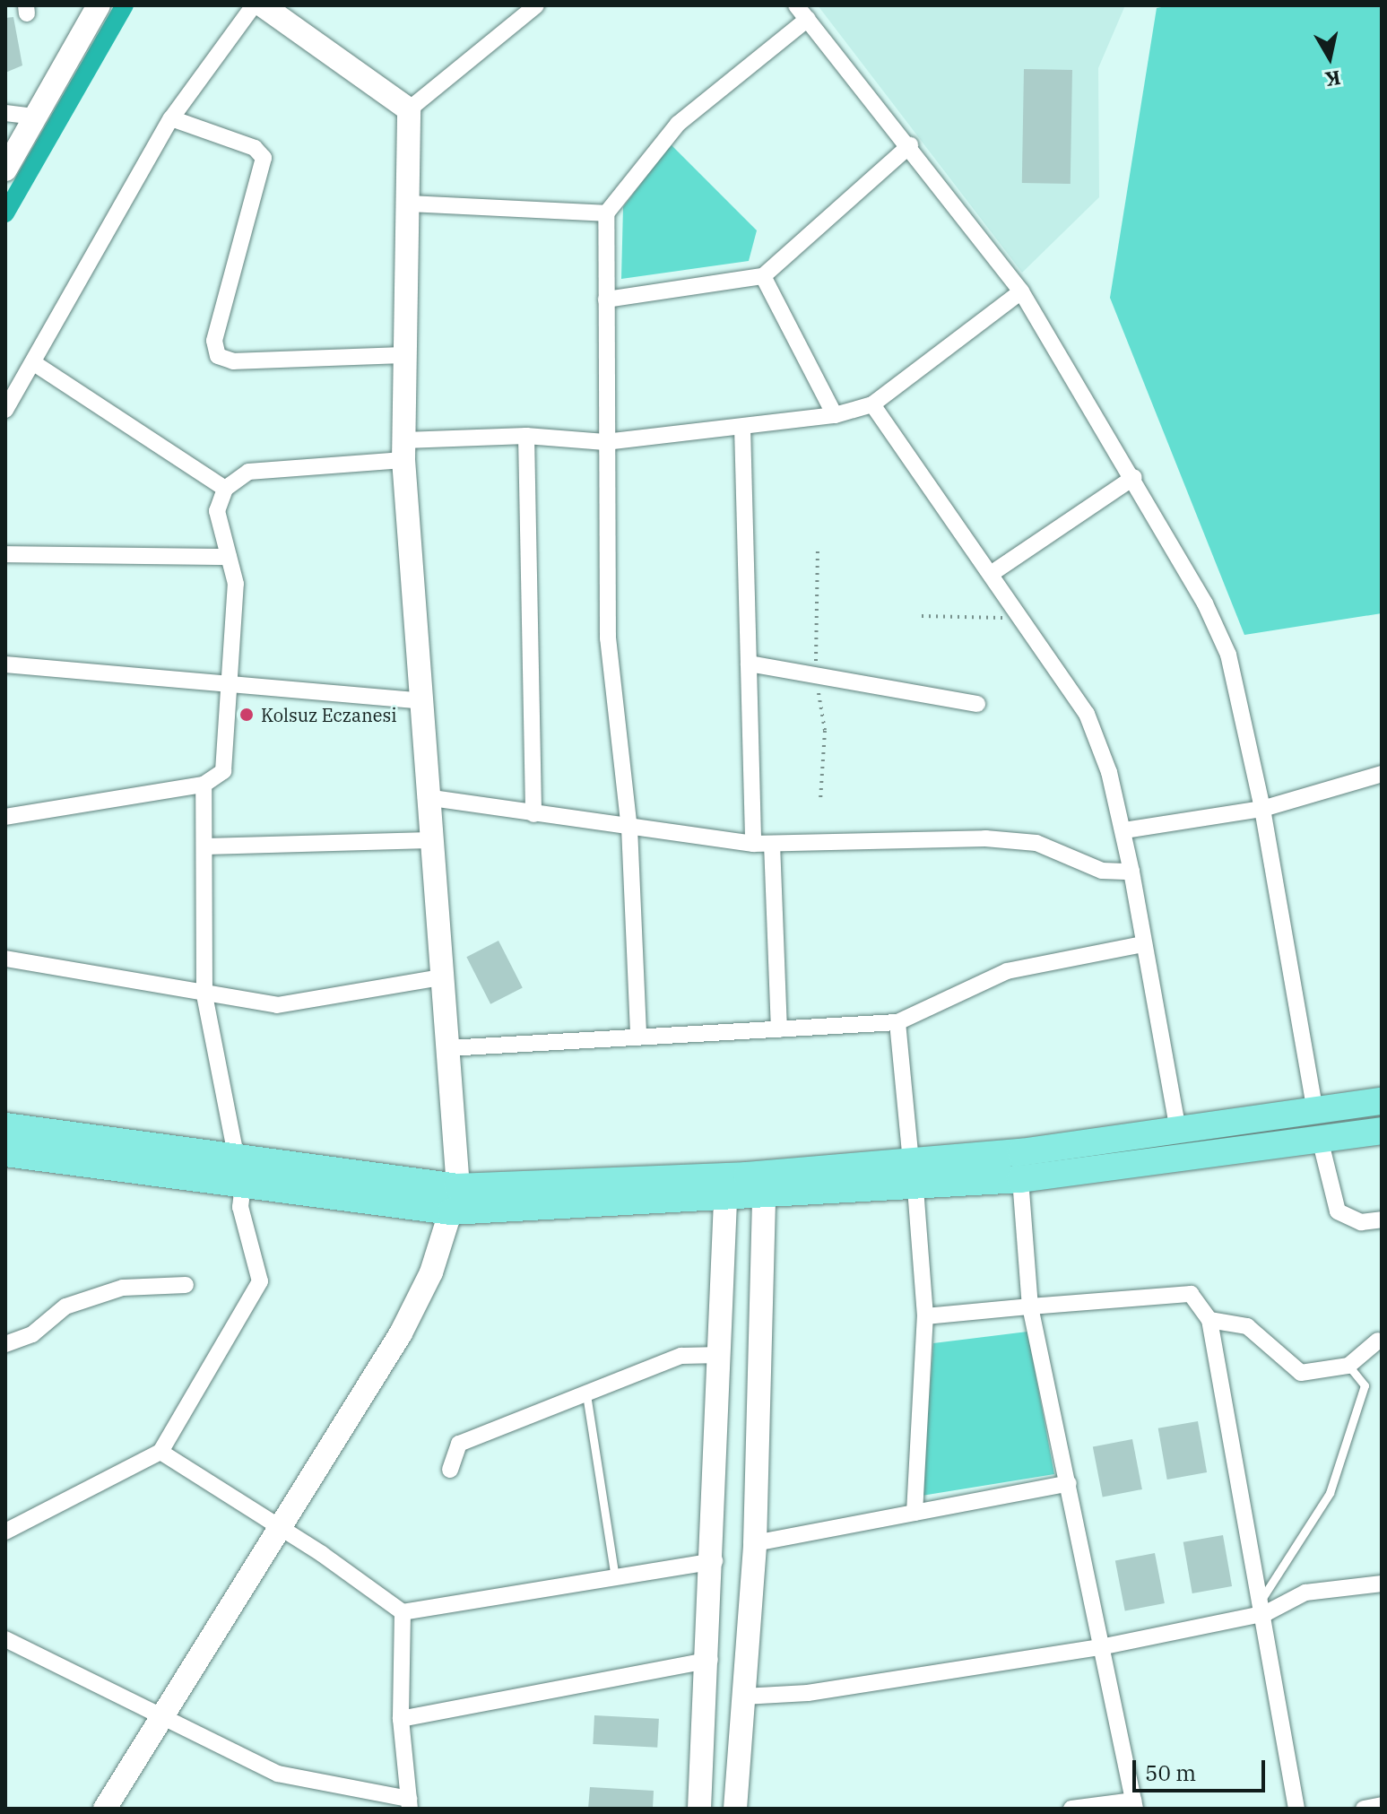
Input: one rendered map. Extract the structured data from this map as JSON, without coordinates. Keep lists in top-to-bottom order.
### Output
{
  "places": ["Kolsuz Eczanesi"],
  "scale_bar": "50 m",
  "north": "bottom"
}
